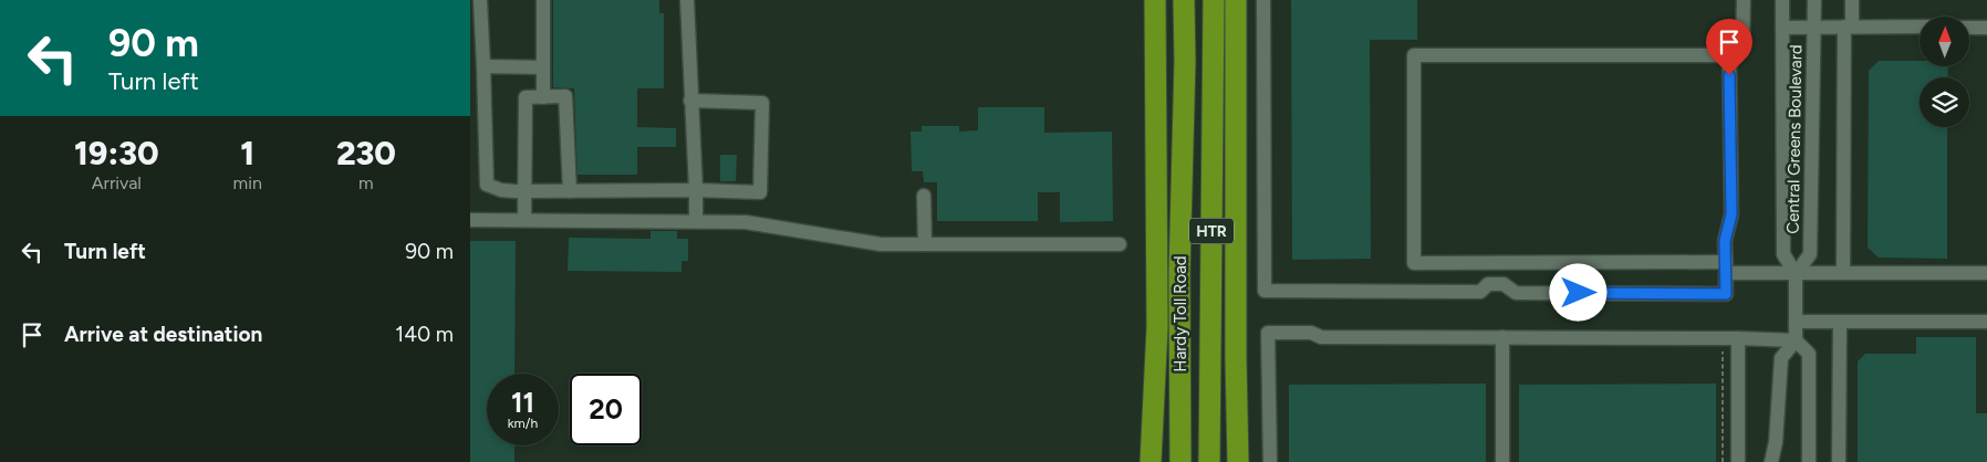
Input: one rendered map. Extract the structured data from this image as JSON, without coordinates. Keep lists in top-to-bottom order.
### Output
{
  "streets": {
    "highway": ["HTR", "Hardy Toll Road"],
    "street": ["Central Greens Boulevard"]
  },
  "north": "top",
  "page": {
    "turn": ["90 m", "Turn left"],
    "eta": [
      "19:30",
      "Arrival",
      "1",
      "min",
      "230",
      "m"
    ],
    "list": [
      {
        "name": "Turn left",
        "value": "90 m"
      },
      {
        "name": "Arrive at destination",
        "value": "140 m"
      }
    ],
    "speed": "11 km/h",
    "limit": "20"
  }
}
